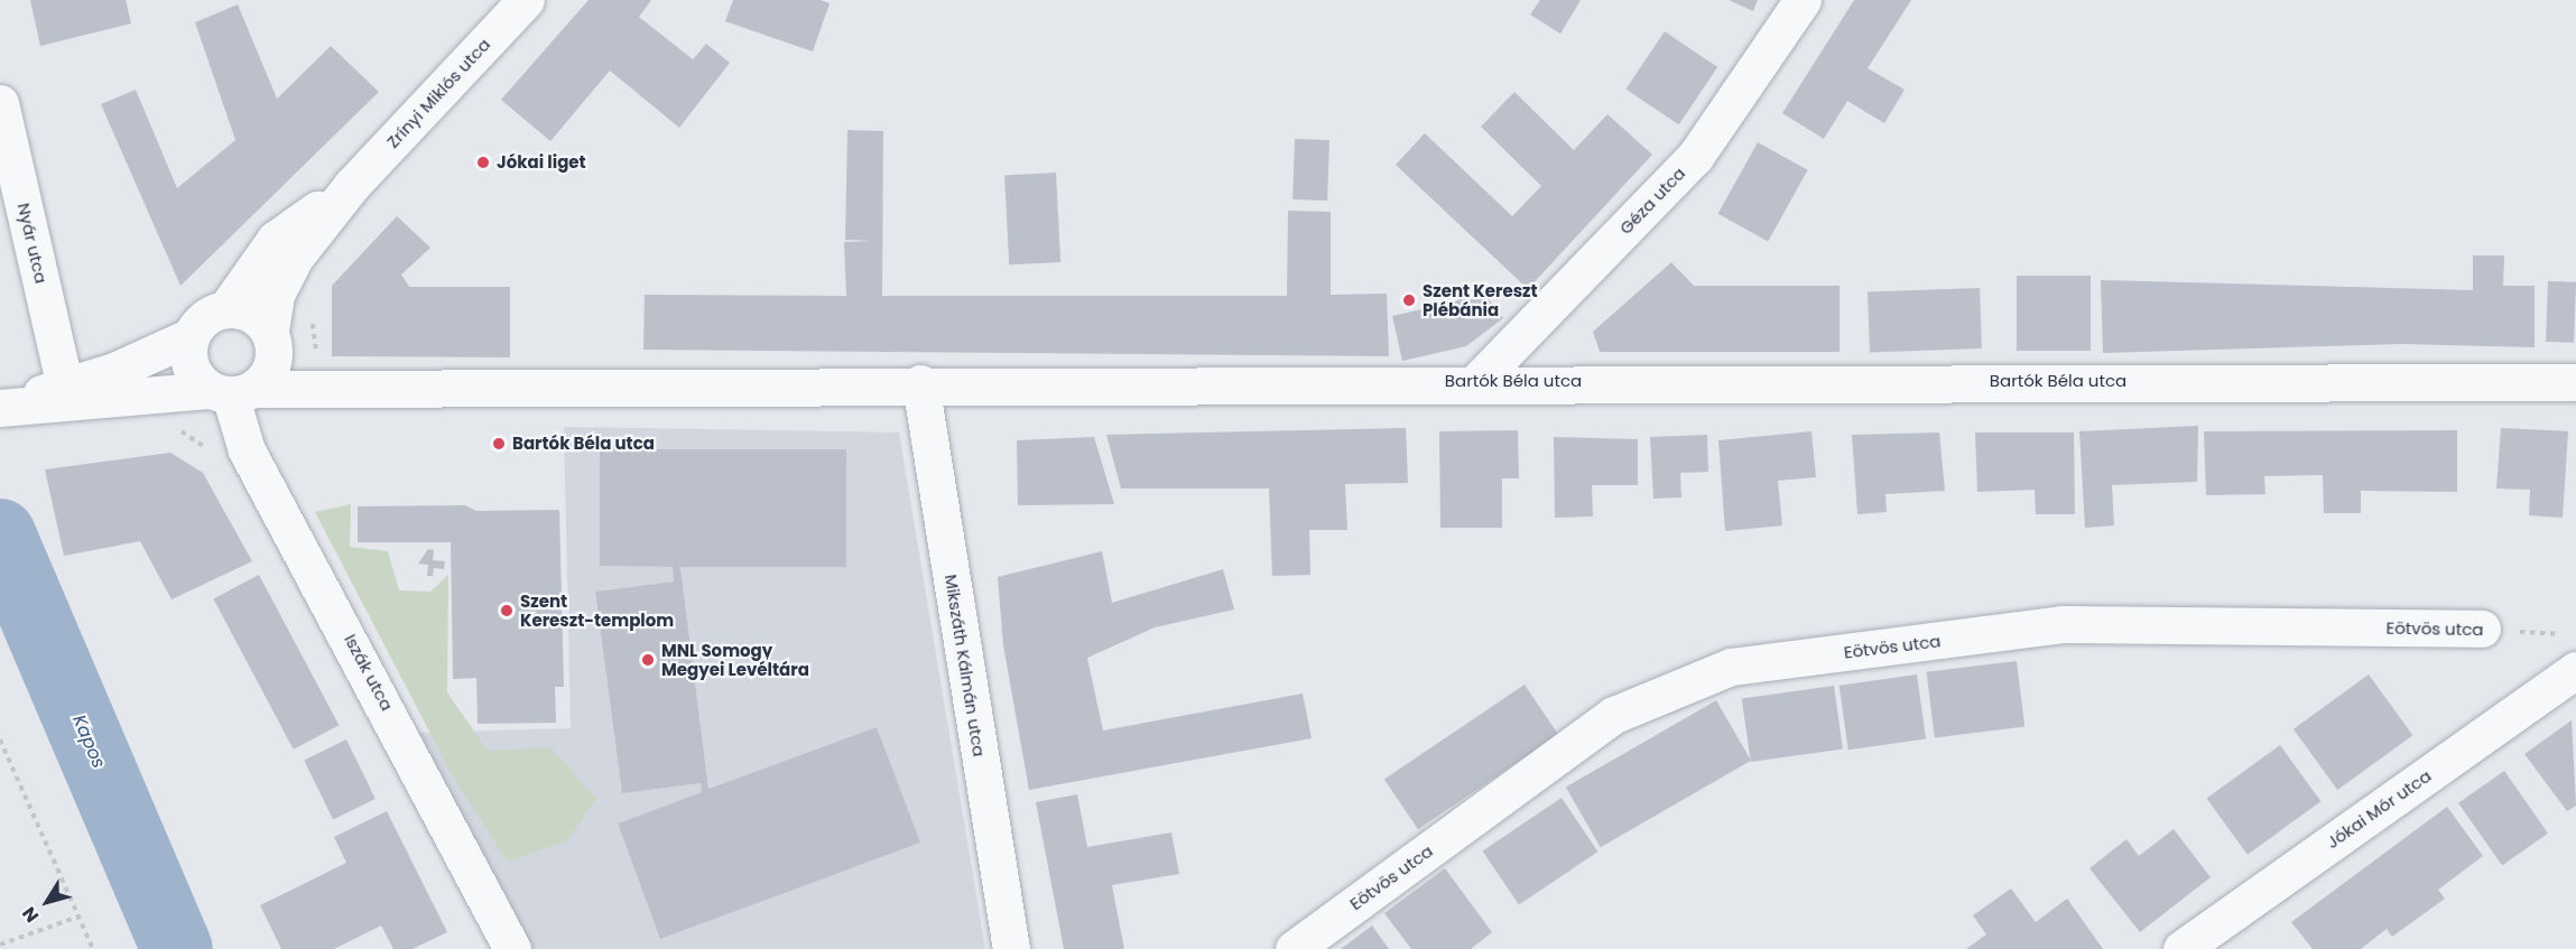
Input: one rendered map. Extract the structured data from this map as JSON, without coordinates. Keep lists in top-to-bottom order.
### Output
{
  "streets": {
    "street": [
      "Zrínyi Miklós utca",
      "Géza utca",
      "Nyár utca",
      "Bartók Béla utca",
      "Eötvös utca",
      "Mikszáth Kálmán utca",
      "Iszák utca",
      "Jókai Mór utca"
    ]
  },
  "crossings": [
    ["Géza utca", "Bartók Béla utca"],
    ["Bartók Béla utca", "Mikszáth Kálmán utca"],
    ["Bartók Béla utca", "Iszák utca"]
  ],
  "water": ["Kapos"],
  "places": [
    "Jókai liget",
    "Szent Kereszt Plébánia",
    "Bartók Béla utca",
    "Szent Kereszt-templom",
    "MNL Somogy Megyei Levéltára"
  ],
  "north": "bottom left"
}
